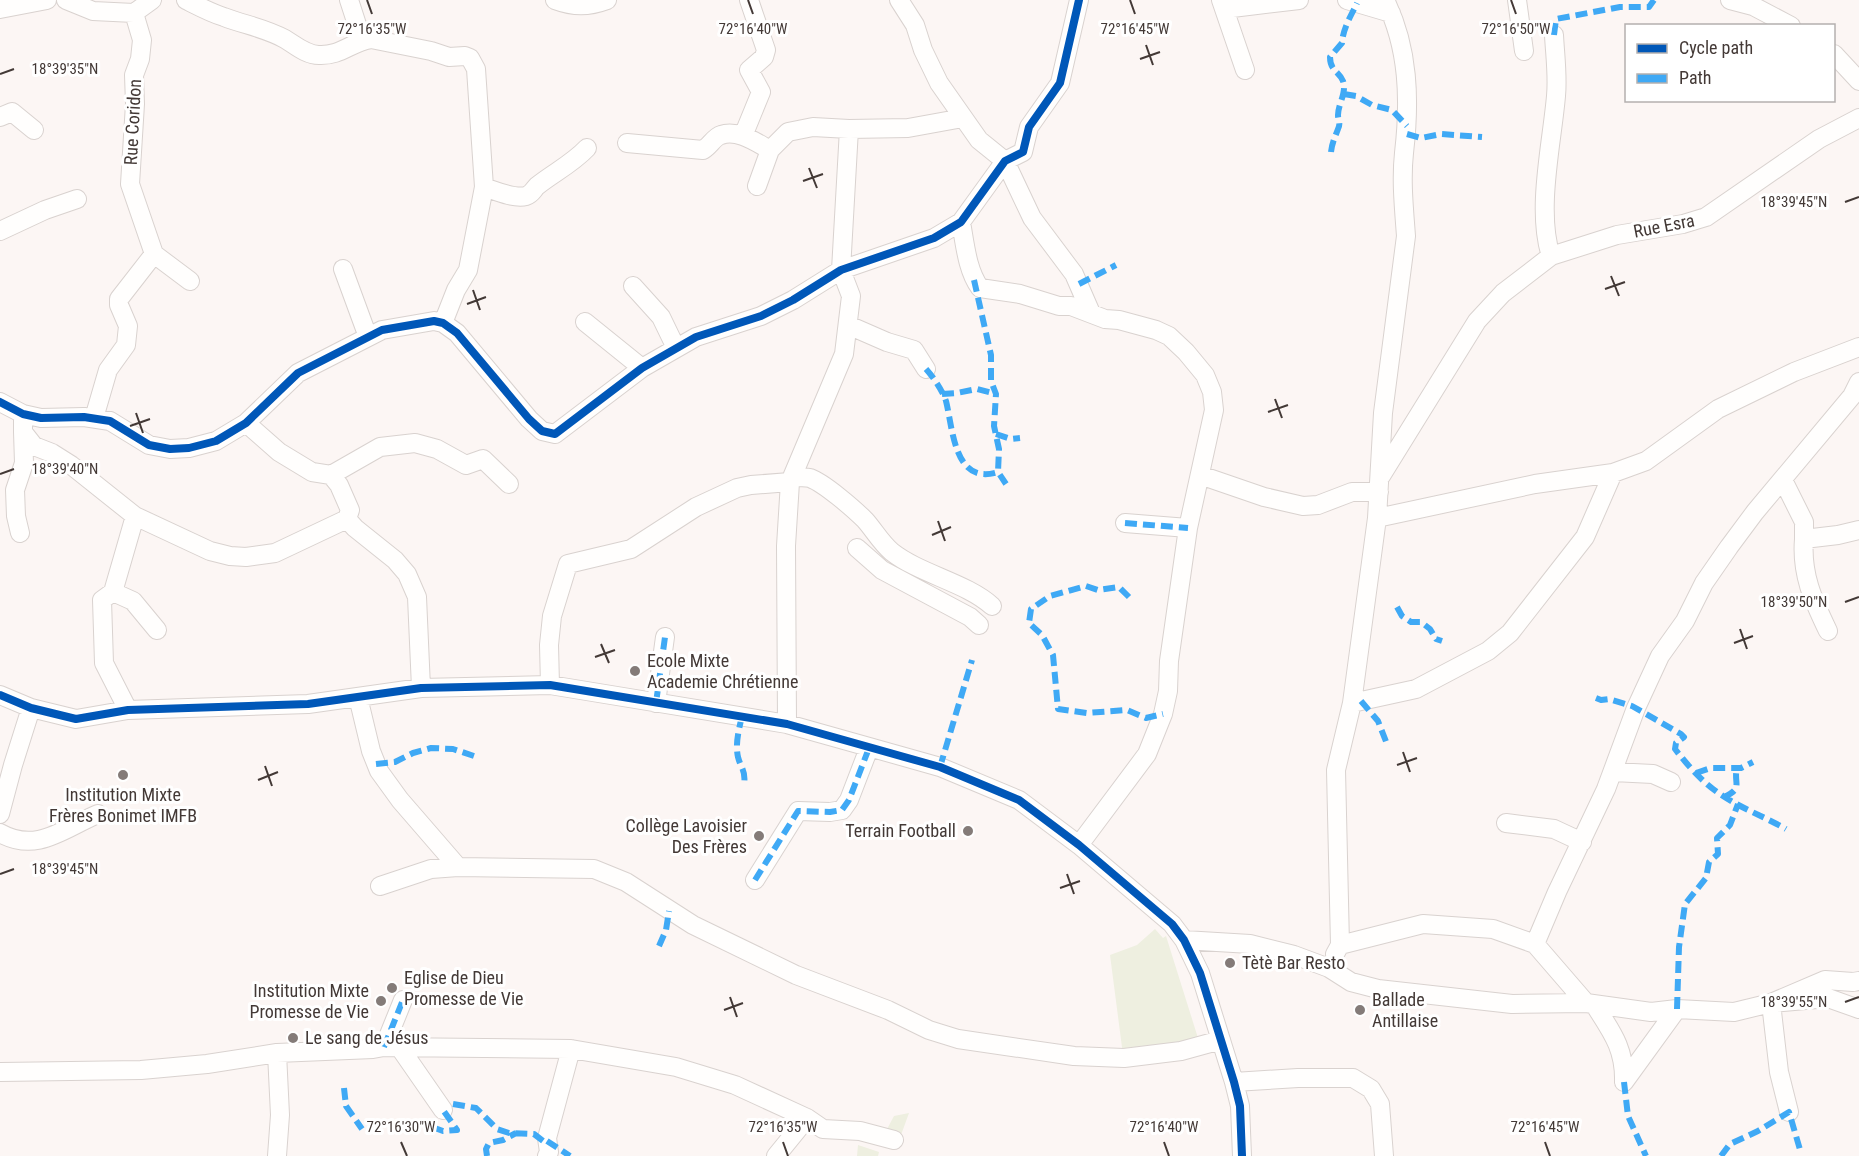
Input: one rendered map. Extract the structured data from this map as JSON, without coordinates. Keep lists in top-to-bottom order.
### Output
{
  "streets": {
    "street": ["Rue Coridon", "Rue Esra"]
  },
  "places": [
    "Ecole Mixte Academie Chrétienne",
    "Institution Mixte Frères Bonimet IMFB",
    "Terrain Football",
    "Collège Lavoisier Des Frères",
    "Tètè Bar Resto",
    "Eglise de Dieu Promesse de Vie",
    "Institution Mixte Promesse de Vie",
    "Ballade Antillaise",
    "Le sang de Jésus"
  ],
  "legend": ["Cycle path", "Path"],
  "coordinates": [
    "72°16'35\"W",
    "72°16'40\"W",
    "72°16'45\"W",
    "72°16'50\"W",
    "18°39'35\"N",
    "18°39'45\"N",
    "18°39'40\"N",
    "18°39'50\"N",
    "18°39'55\"N",
    "72°16'30\"W"
  ]
}
